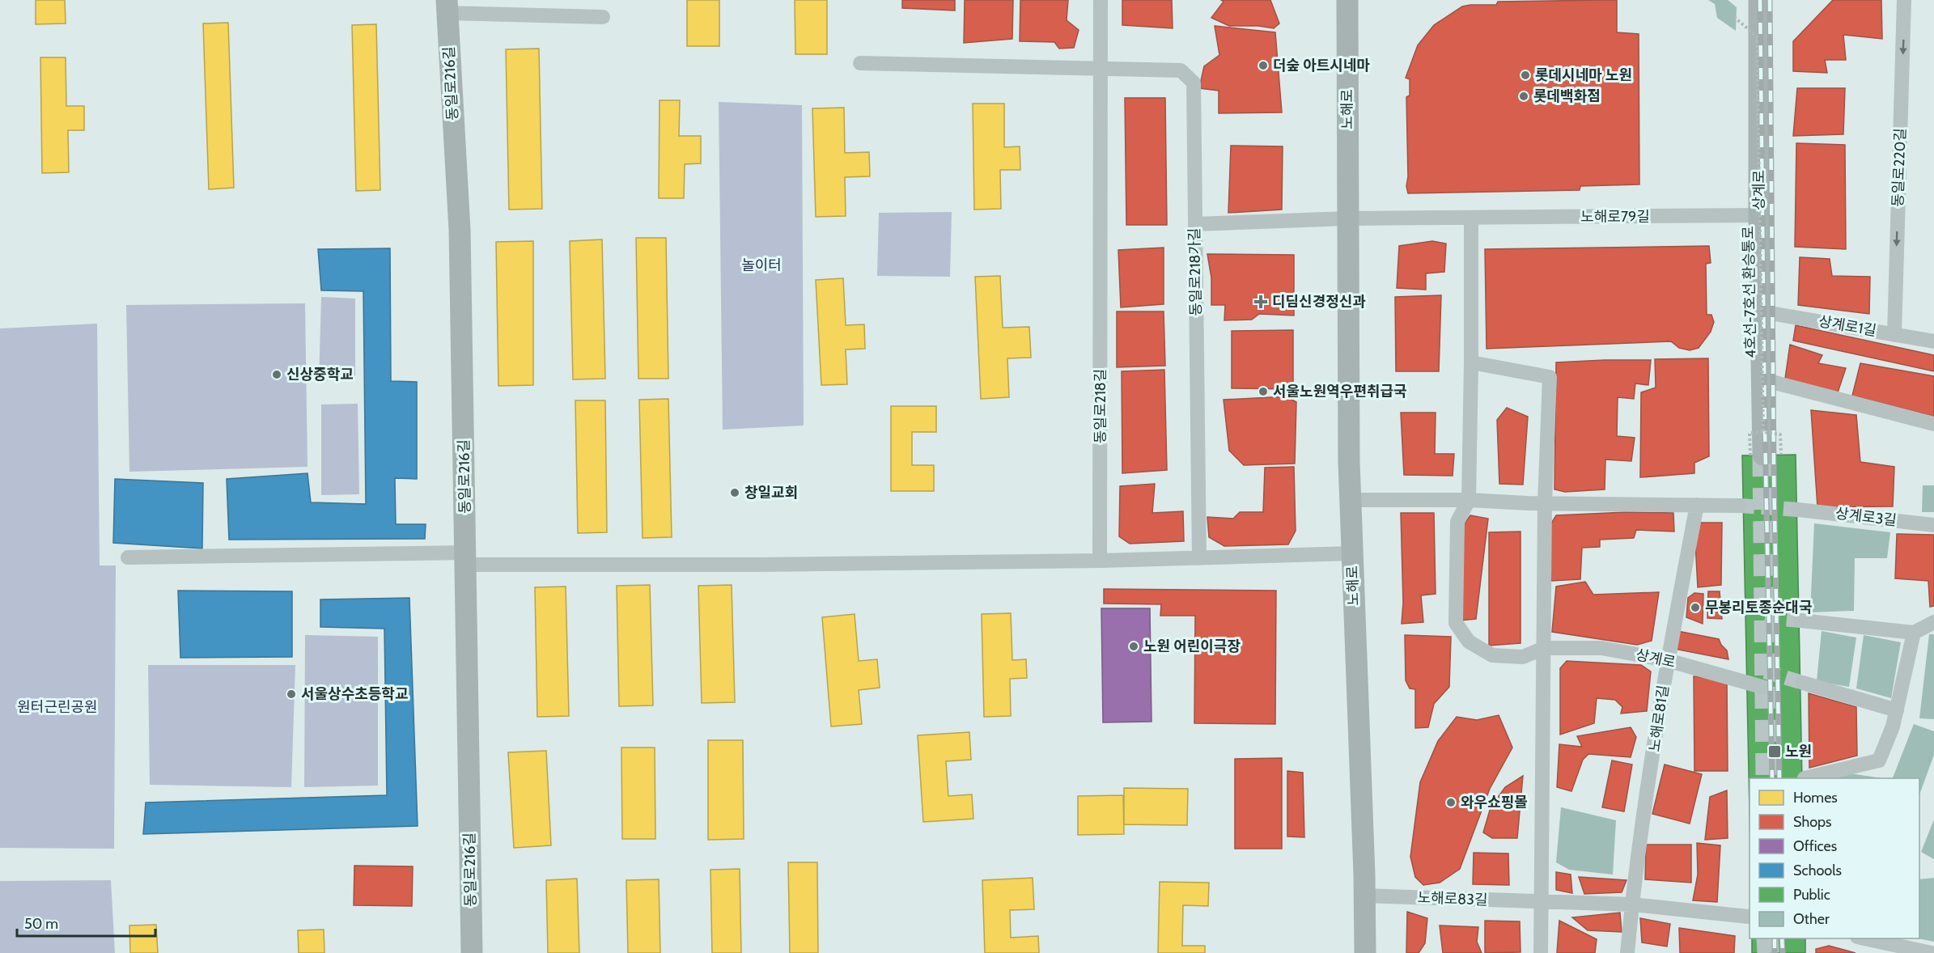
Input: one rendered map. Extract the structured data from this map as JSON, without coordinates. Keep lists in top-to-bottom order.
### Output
{
  "streets": {
    "main road": ["동일로216길", "노해로", "상계로"],
    "street": [
      "동일로220길",
      "노해로79길",
      "동일로218가길",
      "상계로1길",
      "동일로218길",
      "상계로3길",
      "노해로81길",
      "노해로83길"
    ],
    "path": ["4호선-7호선 환승통로"]
  },
  "crossings": [
    ["노해로", "노해로79길"],
    ["노해로", "노해로83길"],
    ["동일로220길", "상계로1길"],
    ["상계로", "노해로79길"],
    ["상계로", "상계로1길"],
    ["상계로", "노해로81길"],
    ["동일로218가길", "동일로218길"],
    ["노해로81길", "노해로83길"]
  ],
  "one_way": ["동일로220길"],
  "parks": ["놀이터", "원터근린공원"],
  "places": {
    "other": [
      "더숲 아트시네마",
      "롯데시네마 노원",
      "롯데백화점",
      "신상중학교",
      "서울노원역우편취급국",
      "창일교회",
      "무봉리토종순대국",
      "노원 어린이극장",
      "서울상수초등학교",
      "와우쇼핑몰"
    ],
    "health": ["디딤신경정신과"],
    "transit": ["노원"]
  },
  "legend": [
    "Homes",
    "Shops",
    "Offices",
    "Schools",
    "Public",
    "Other"
  ],
  "scale_bar": "50 m"
}
